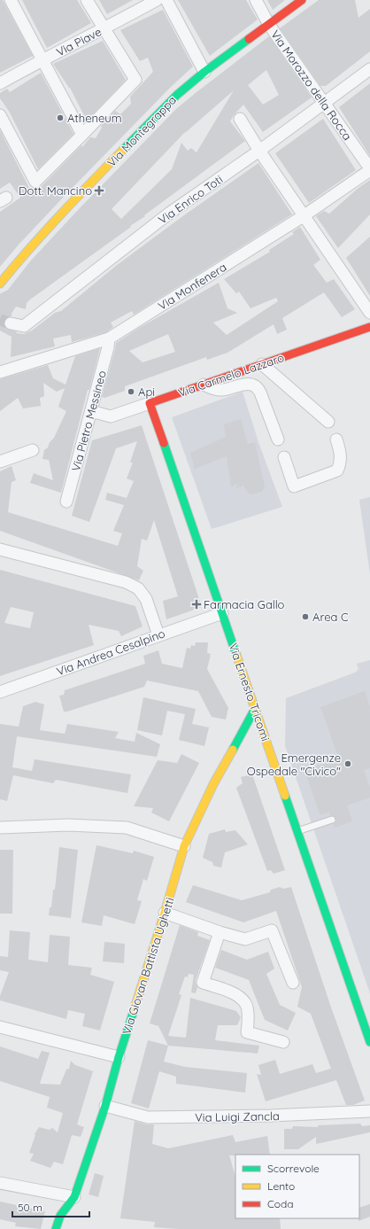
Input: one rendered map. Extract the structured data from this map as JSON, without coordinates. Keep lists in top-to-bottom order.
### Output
{
  "streets": {
    "street": [
      "Via Piave",
      "Via Morozzo della Rocca",
      "Via Montegrappa",
      "Via Enrico Toti",
      "Via Monfenera",
      "Via Carmelo Lazzaro",
      "Via Pietro Messineo",
      "Via Andrea Cesalpino",
      "Via Ernesto Tricomi",
      "Via Giovan Battista Ughetti",
      "Via Luigi Zancla"
    ]
  },
  "crossings": [
    ["Via Morozzo della Rocca", "Via Montegrappa"],
    ["Via Morozzo della Rocca", "Via Enrico Toti"],
    ["Via Morozzo della Rocca", "Via Monfenera"],
    ["Via Monfenera", "Via Pietro Messineo"],
    ["Via Carmelo Lazzaro", "Via Pietro Messineo"],
    ["Via Carmelo Lazzaro", "Via Ernesto Tricomi"],
    ["Via Andrea Cesalpino", "Via Ernesto Tricomi"],
    ["Via Ernesto Tricomi", "Via Giovan Battista Ughetti"],
    ["Via Giovan Battista Ughetti", "Via Luigi Zancla"]
  ],
  "places": {
    "other": [
      "Atheneum",
      "Api",
      "Area C",
      "Emergenze Ospedale \"Civico\""
    ],
    "health": ["Dott. Mancino", "Farmacia Gallo"]
  },
  "legend": ["Scorrevole", "Lento", "Coda"],
  "scale_bar": "50 m"
}
